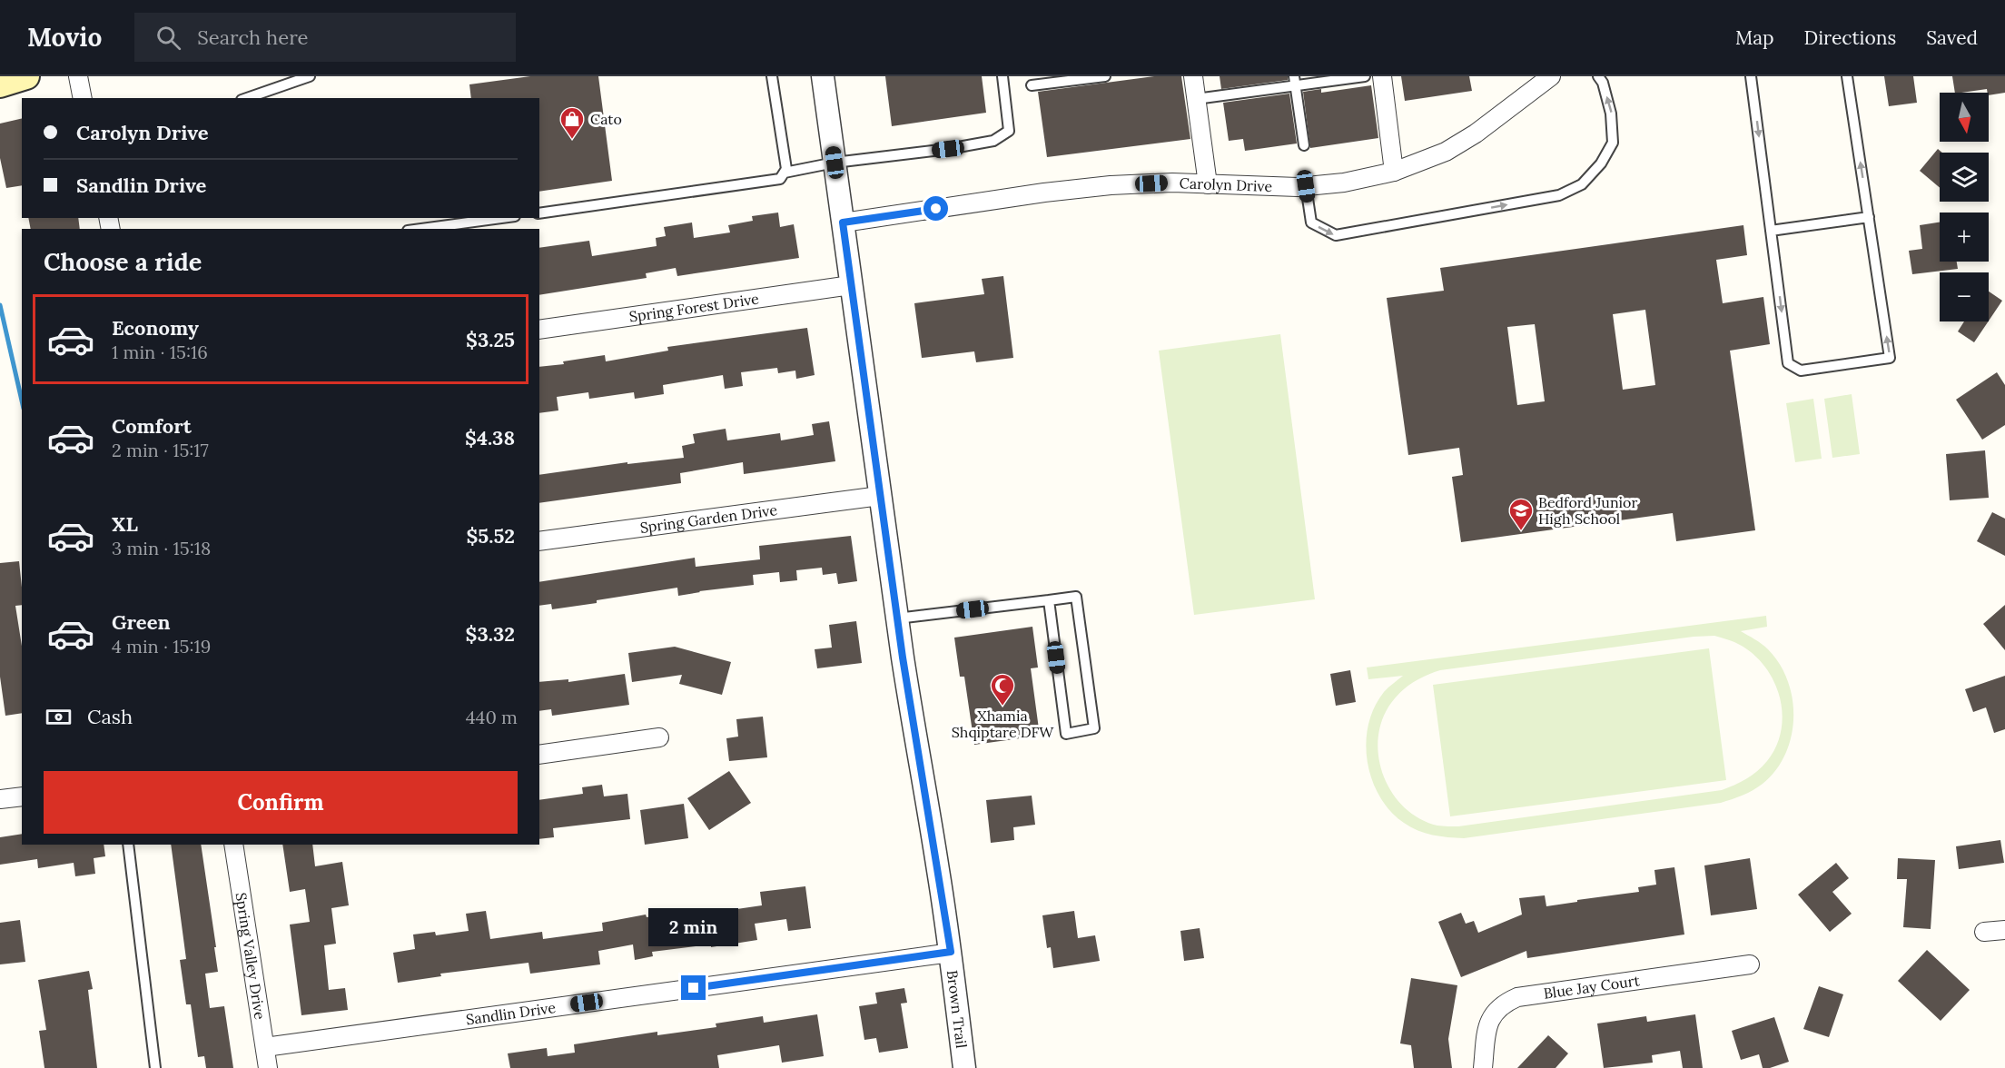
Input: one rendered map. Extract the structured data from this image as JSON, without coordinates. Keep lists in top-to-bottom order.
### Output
{
  "streets": {
    "street": [
      "Carolyn Drive",
      "Spring Forest Drive",
      "Spring Garden Drive",
      "Spring Valley Drive",
      "Blue Jay Court",
      "Brown Trail",
      "Sandlin Drive"
    ]
  },
  "crossings": [
    ["Carolyn Drive", "Brown Trail"],
    ["Spring Forest Drive", "Brown Trail"],
    ["Spring Garden Drive", "Brown Trail"],
    ["Spring Valley Drive", "Sandlin Drive"],
    ["Brown Trail", "Sandlin Drive"]
  ],
  "places": {
    "shop": ["Cato"],
    "school or university": ["Bedford Junior High School"],
    "mosque": ["Xhamia Shqiptare DFW"]
  },
  "north": "bottom",
  "page": {
    "header": "Movio",
    "search": "Search here",
    "nav": ["Map", "Directions", "Saved"],
    "map_buttons": ["+", "−"],
    "banner": ["Carolyn Drive", "Sandlin Drive"],
    "heading": "Choose a ride",
    "list": [
      {
        "name": "Economy",
        "note": "1 min · 15:16",
        "value": "$3.25"
      },
      {
        "name": "Comfort",
        "note": "2 min · 15:17",
        "value": "$4.38"
      },
      {
        "name": "XL",
        "note": "3 min · 15:18",
        "value": "$5.52"
      },
      {
        "name": "Green",
        "note": "4 min · 15:19",
        "value": "$3.32"
      }
    ],
    "pay": ["Cash", "440 m"],
    "buttons": "Confirm",
    "bubble": "2 min"
  }
}
